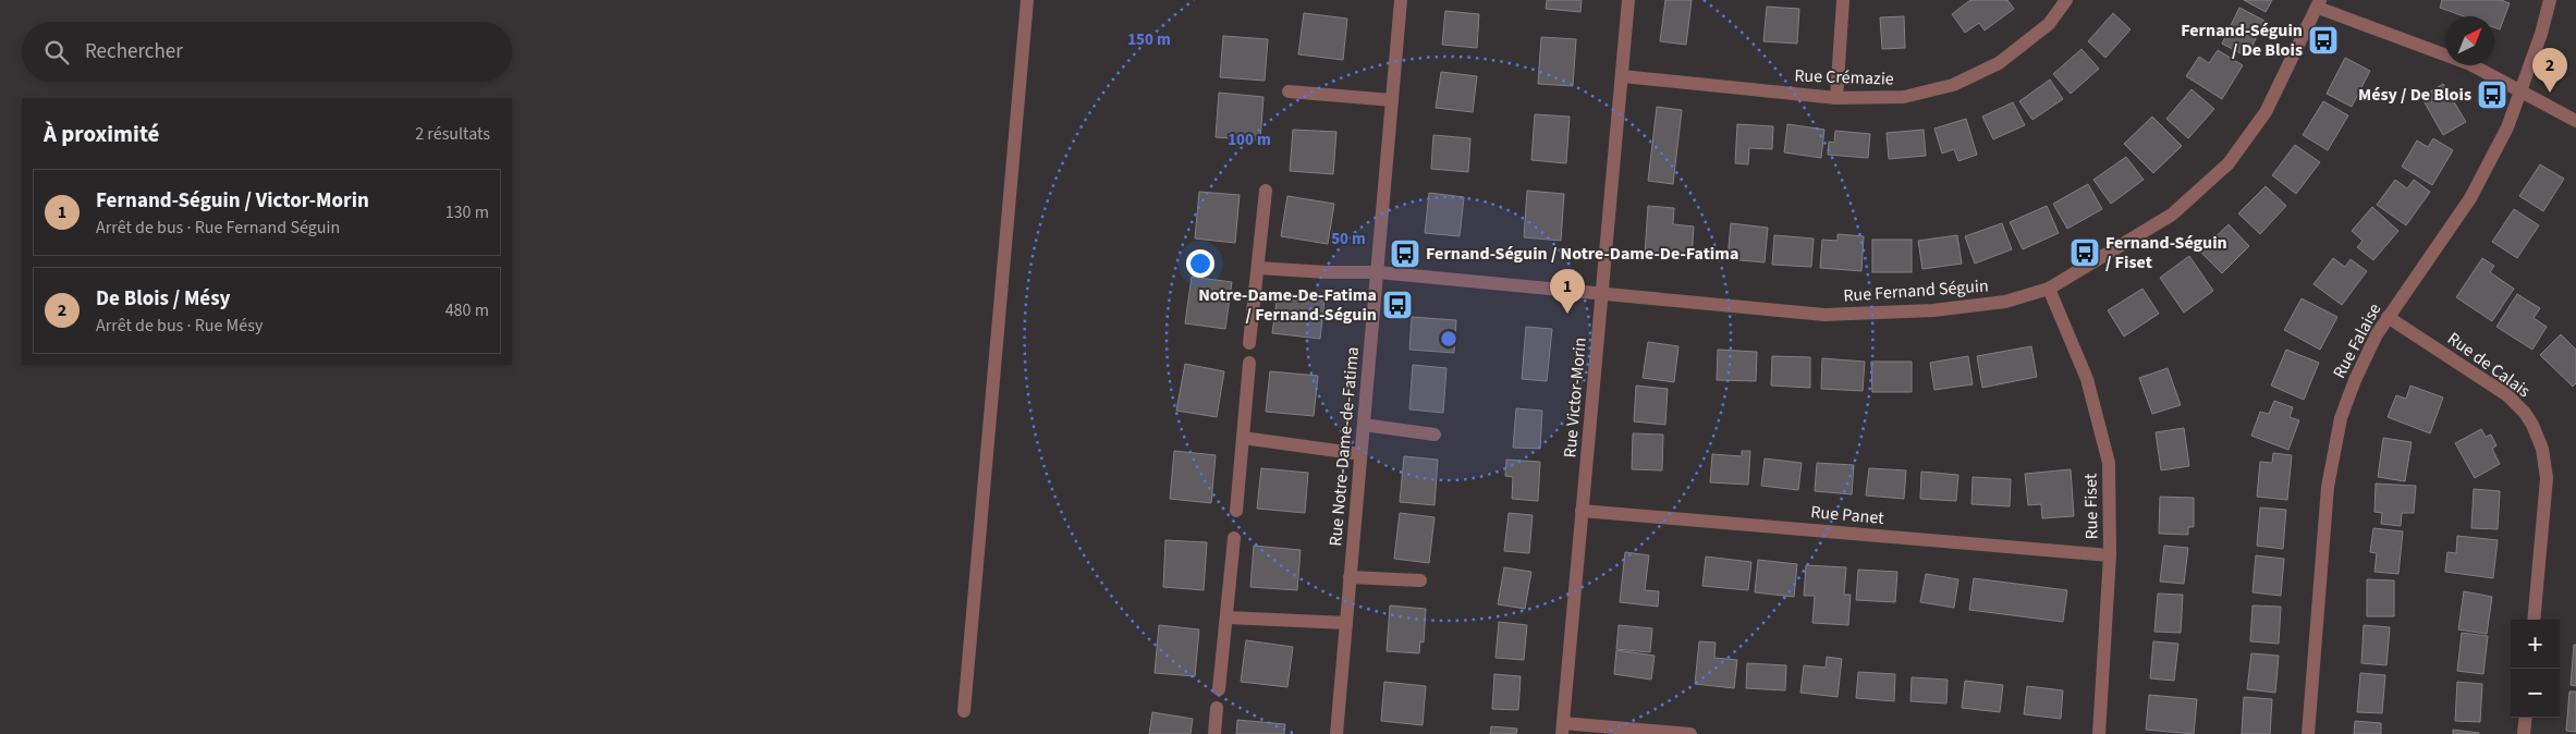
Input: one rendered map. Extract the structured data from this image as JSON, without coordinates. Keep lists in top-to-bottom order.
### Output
{
  "streets": {
    "street": [
      "Rue Crémazie",
      "Rue Fernand Séguin",
      "Rue Falaise",
      "Rue de Calais",
      "Rue Victor-Morin",
      "Rue Notre-Dame-de-Fatima",
      "Rue Fiset",
      "Rue Panet"
    ]
  },
  "crossings": [
    ["Rue Crémazie", "Rue Victor-Morin"],
    ["Rue Fernand Séguin", "Rue Victor-Morin"],
    ["Rue Fernand Séguin", "Rue Notre-Dame-de-Fatima"],
    ["Rue Fernand Séguin", "Rue Fiset"],
    ["Rue Falaise", "Rue de Calais"],
    ["Rue Victor-Morin", "Rue Panet"],
    ["Rue Fiset", "Rue Panet"]
  ],
  "places": {
    "bus stop": [
      "Fernand-Séguin / De Blois",
      "Mésy / De Blois",
      "Fernand-Séguin / Fiset",
      "Fernand-Séguin / Notre-Dame-De-Fatima",
      "Notre-Dame-De-Fatima / Fernand-Séguin"
    ]
  },
  "north": "top right",
  "page": {
    "search": "Rechercher",
    "pins": ["2", "1"],
    "heading": ["À proximité", "2 résultats"],
    "list": [
      {
        "mark": "1",
        "name": "Fernand-Séguin / Victor-Morin",
        "note": "Arrêt de bus · Rue Fernand Séguin",
        "value": "130 m"
      },
      {
        "mark": "2",
        "name": "De Blois / Mésy",
        "note": "Arrêt de bus · Rue Mésy",
        "value": "480 m"
      }
    ],
    "map_buttons": ["+", "−"]
  },
  "rings": ["150 m", "100 m", "50 m"]
}
